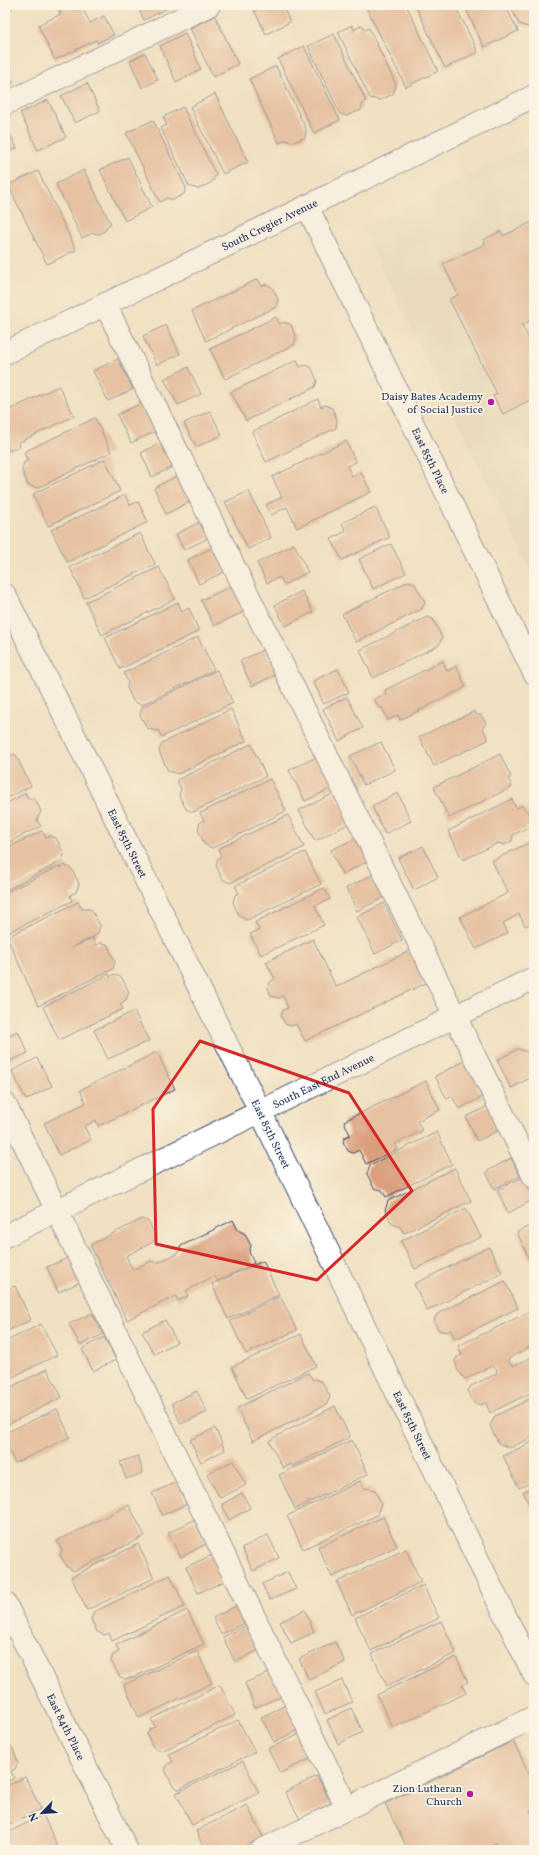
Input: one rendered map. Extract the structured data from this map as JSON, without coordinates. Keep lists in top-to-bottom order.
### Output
{
  "streets": {
    "street": [
      "South Cregier Avenue",
      "East 85th Place",
      "East 85th Street",
      "South East End Avenue",
      "East 84th Place"
    ]
  },
  "crossings": [
    ["South Cregier Avenue", "East 85th Place"],
    ["East 85th Street", "South East End Avenue"]
  ],
  "places": ["Daisy Bates Academy of Social Justice", "Zion Lutheran Church"],
  "north": "bottom left"
}
